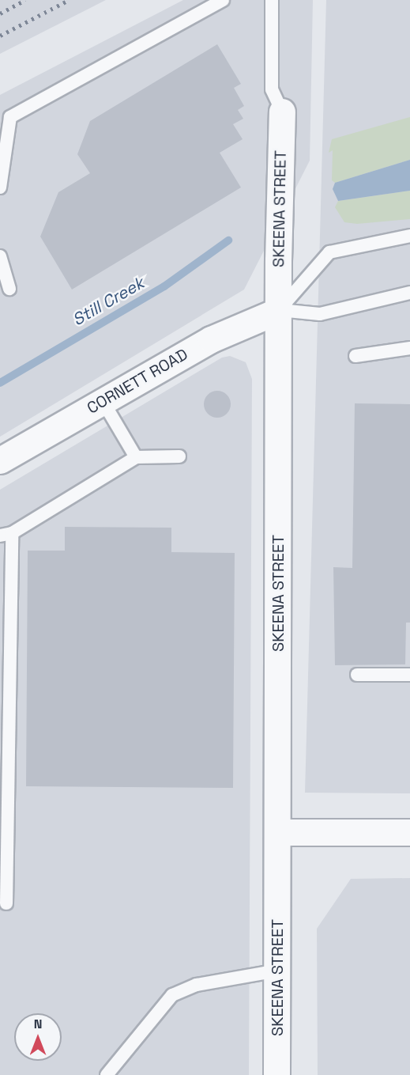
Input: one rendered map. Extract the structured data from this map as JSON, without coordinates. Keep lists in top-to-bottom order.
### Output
{
  "streets": {
    "street": ["SKEENA STREET", "CORNETT ROAD"]
  },
  "crossings": [
    ["SKEENA STREET", "CORNETT ROAD"]
  ],
  "water": ["Still Creek"],
  "north": "top"
}
